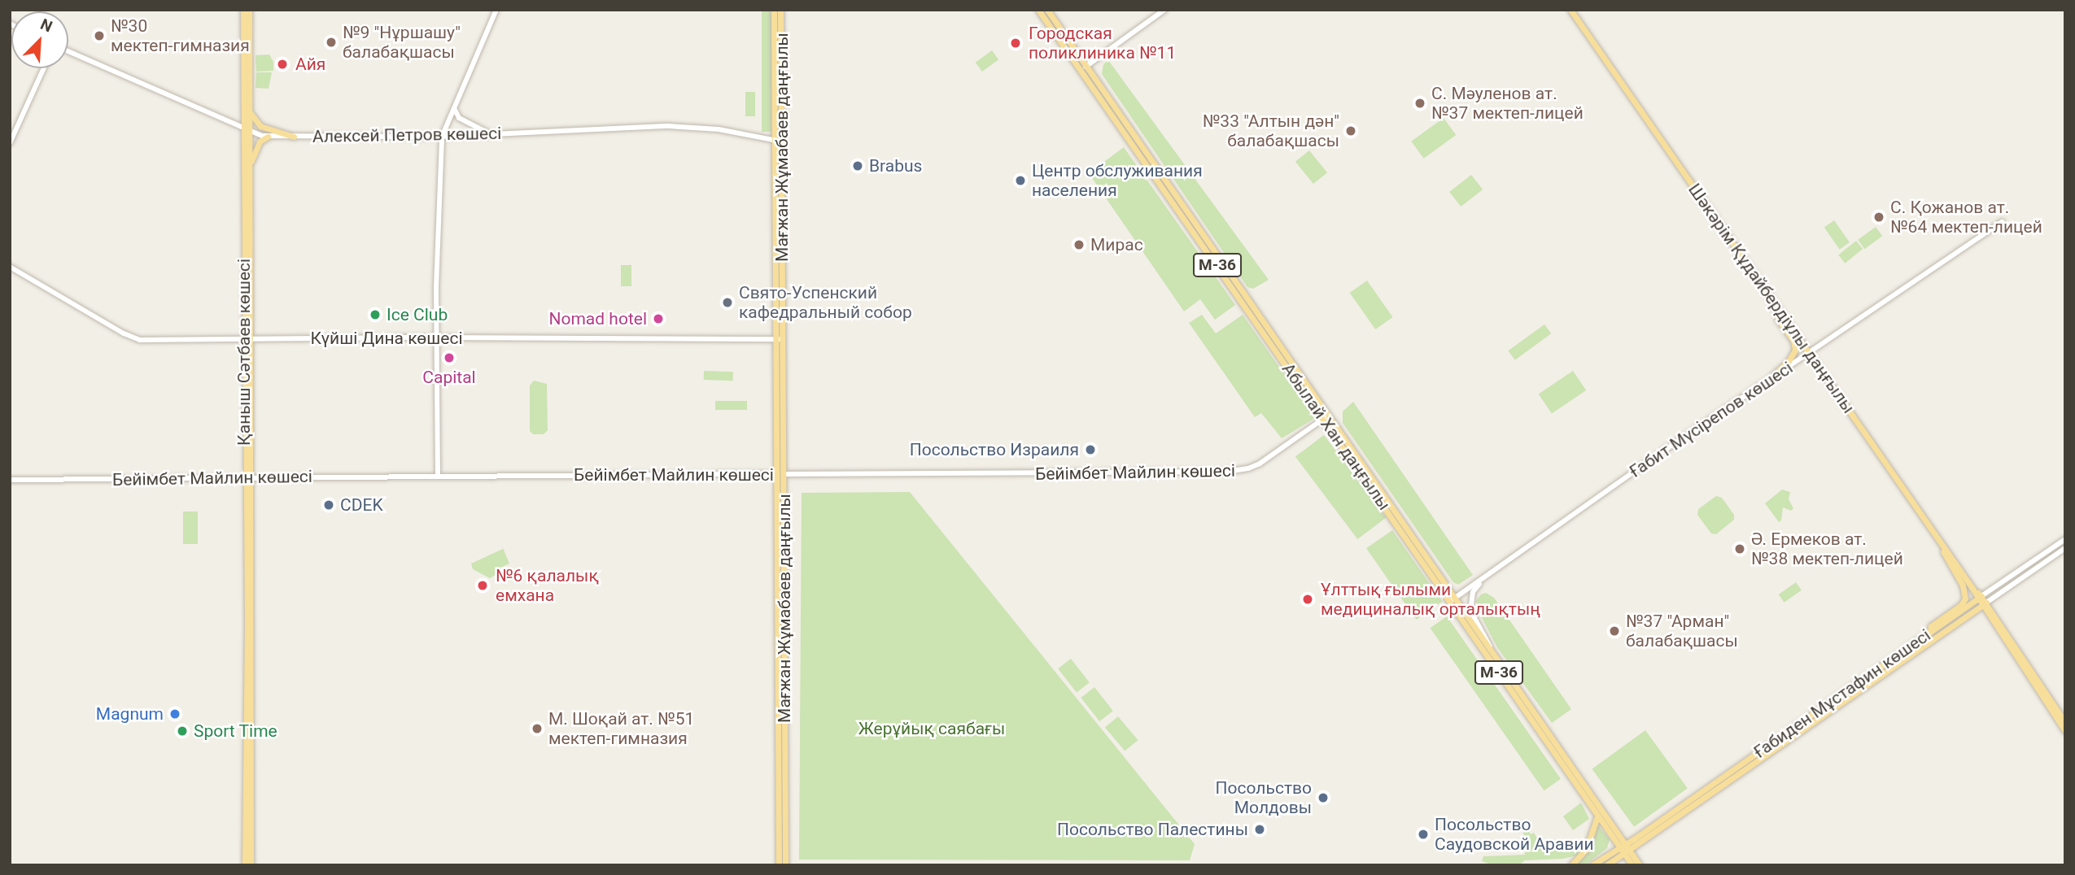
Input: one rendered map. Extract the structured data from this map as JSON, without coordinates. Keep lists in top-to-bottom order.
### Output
{
  "streets": {
    "main road": [
      "Мағжан Жұмабаев даңғылы",
      "M-36",
      "Шәкәрім Құдайбердіұлы даңғылы",
      "Қаныш Сәтбаев көшесі",
      "Абылай Хан даңғылы",
      "Ғабиден Мұстафин көшесі"
    ],
    "street": [
      "Алексей Петров көшесі",
      "Күйші Дина көшесі",
      "Ғабит Мүсірепов көшесі",
      "Бейімбет Майлин көшесі"
    ]
  },
  "crossings": [
    ["Алексей Петров көшесі", "Мағжан Жұмабаев даңғылы"],
    ["Алексей Петров көшесі", "Қаныш Сәтбаев көшесі"],
    ["Мағжан Жұмабаев даңғылы", "Күйші Дина көшесі"],
    ["Мағжан Жұмабаев даңғылы", "Бейімбет Майлин көшесі"],
    ["Шәкәрім Құдайбердіұлы даңғылы", "Ғабит Мүсірепов көшесі"],
    ["Шәкәрім Құдайбердіұлы даңғылы", "Ғабиден Мұстафин көшесі"],
    ["Күйші Дина көшесі", "Қаныш Сәтбаев көшесі"],
    ["Қаныш Сәтбаев көшесі", "Бейімбет Майлин көшесі"],
    ["Ғабит Мүсірепов көшесі", "Абылай Хан даңғылы"],
    ["Абылай Хан даңғылы", "Бейімбет Майлин көшесі"],
    ["Абылай Хан даңғылы", "Ғабиден Мұстафин көшесі"]
  ],
  "parks": ["Жерұйық саябағы"],
  "places": [
    "№30 мектеп-гимназия",
    "№9 \"Нұршашу\" балабақшасы",
    "Городская поликлиника №11",
    "Айя",
    "С. Мәуленов ат. №37 мектеп-лицей",
    "№33 \"Алтын дән\" балабақшасы",
    "Brabus",
    "Центр обслуживания населения",
    "С. Қожанов ат. №64 мектеп-лицей",
    "Мирас",
    "Свято-Успенский кафедральный собор",
    "Ice Club",
    "Nomad hotel",
    "Capital",
    "Посольство Израиля",
    "CDEK",
    "Ә. Ермеков ат. №38 мектеп-лицей",
    "№6 қалалық емхана",
    "Ұлттық ғылыми медициналық орталықтың",
    "№37 \"Арман\" балабақшасы",
    "Magnum",
    "М. Шоқай ат. №51 мектеп-гимназия",
    "Sport Time",
    "Посольство Молдовы",
    "Посольство Палестины",
    "Посольство Саудовской Аравии"
  ],
  "north": "top right"
}
